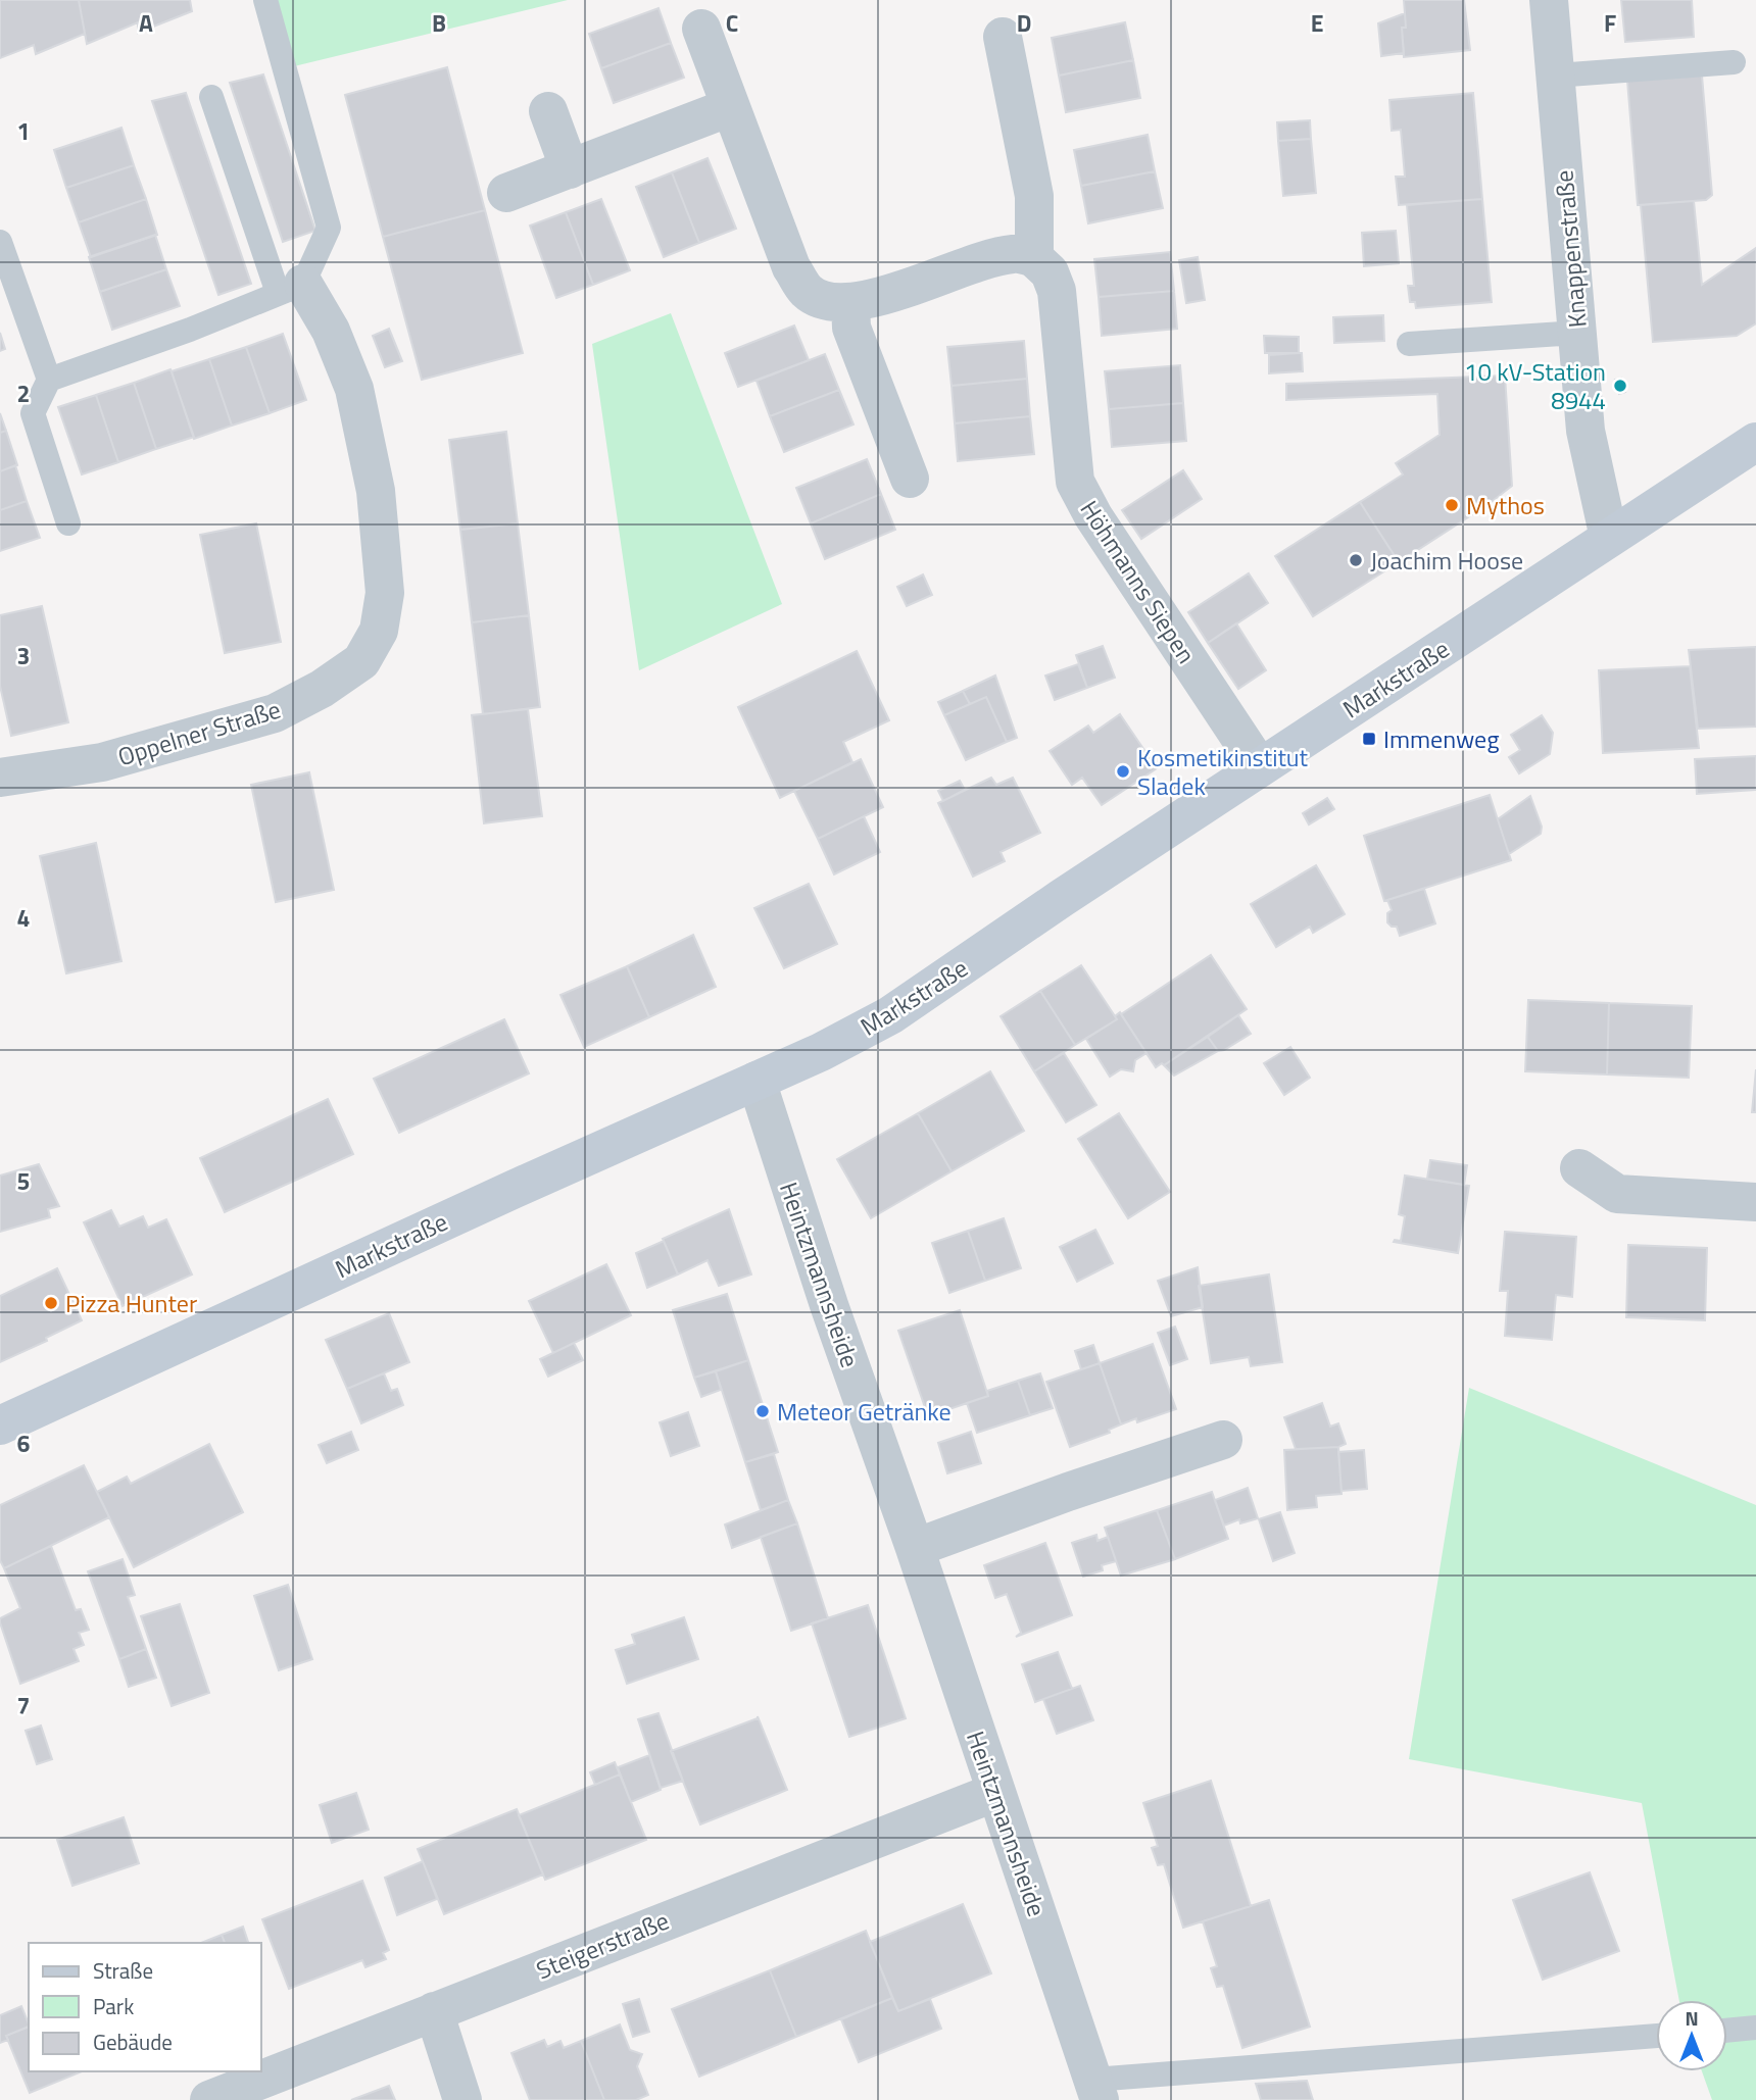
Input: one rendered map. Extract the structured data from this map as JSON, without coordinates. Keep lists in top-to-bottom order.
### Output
{
  "streets": {
    "main road": ["Markstraße"],
    "street": [
      "Knappenstraße",
      "Höhmanns Siepen",
      "Oppelner Straße",
      "Heintzmannsheide",
      "Steigerstraße"
    ]
  },
  "crossings": [
    ["Knappenstraße", "Markstraße"],
    ["Höhmanns Siepen", "Markstraße"],
    ["Markstraße", "Heintzmannsheide"],
    ["Heintzmannsheide", "Steigerstraße"]
  ],
  "places": {
    "other": [
      "10 kV-Station 8944",
      "Mythos",
      "Joachim Hoose",
      "Kosmetikinstitut Sladek",
      "Pizza Hunter",
      "Meteor Getränke"
    ],
    "transit": ["Immenweg"]
  },
  "legend": ["Straße", "Park", "Gebäude"],
  "north": "top",
  "grid": {
    "columns": [
      "A",
      "B",
      "C",
      "D",
      "E",
      "F"
    ],
    "rows": [
      "1",
      "2",
      "3",
      "4",
      "5",
      "6",
      "7"
    ]
  }
}
